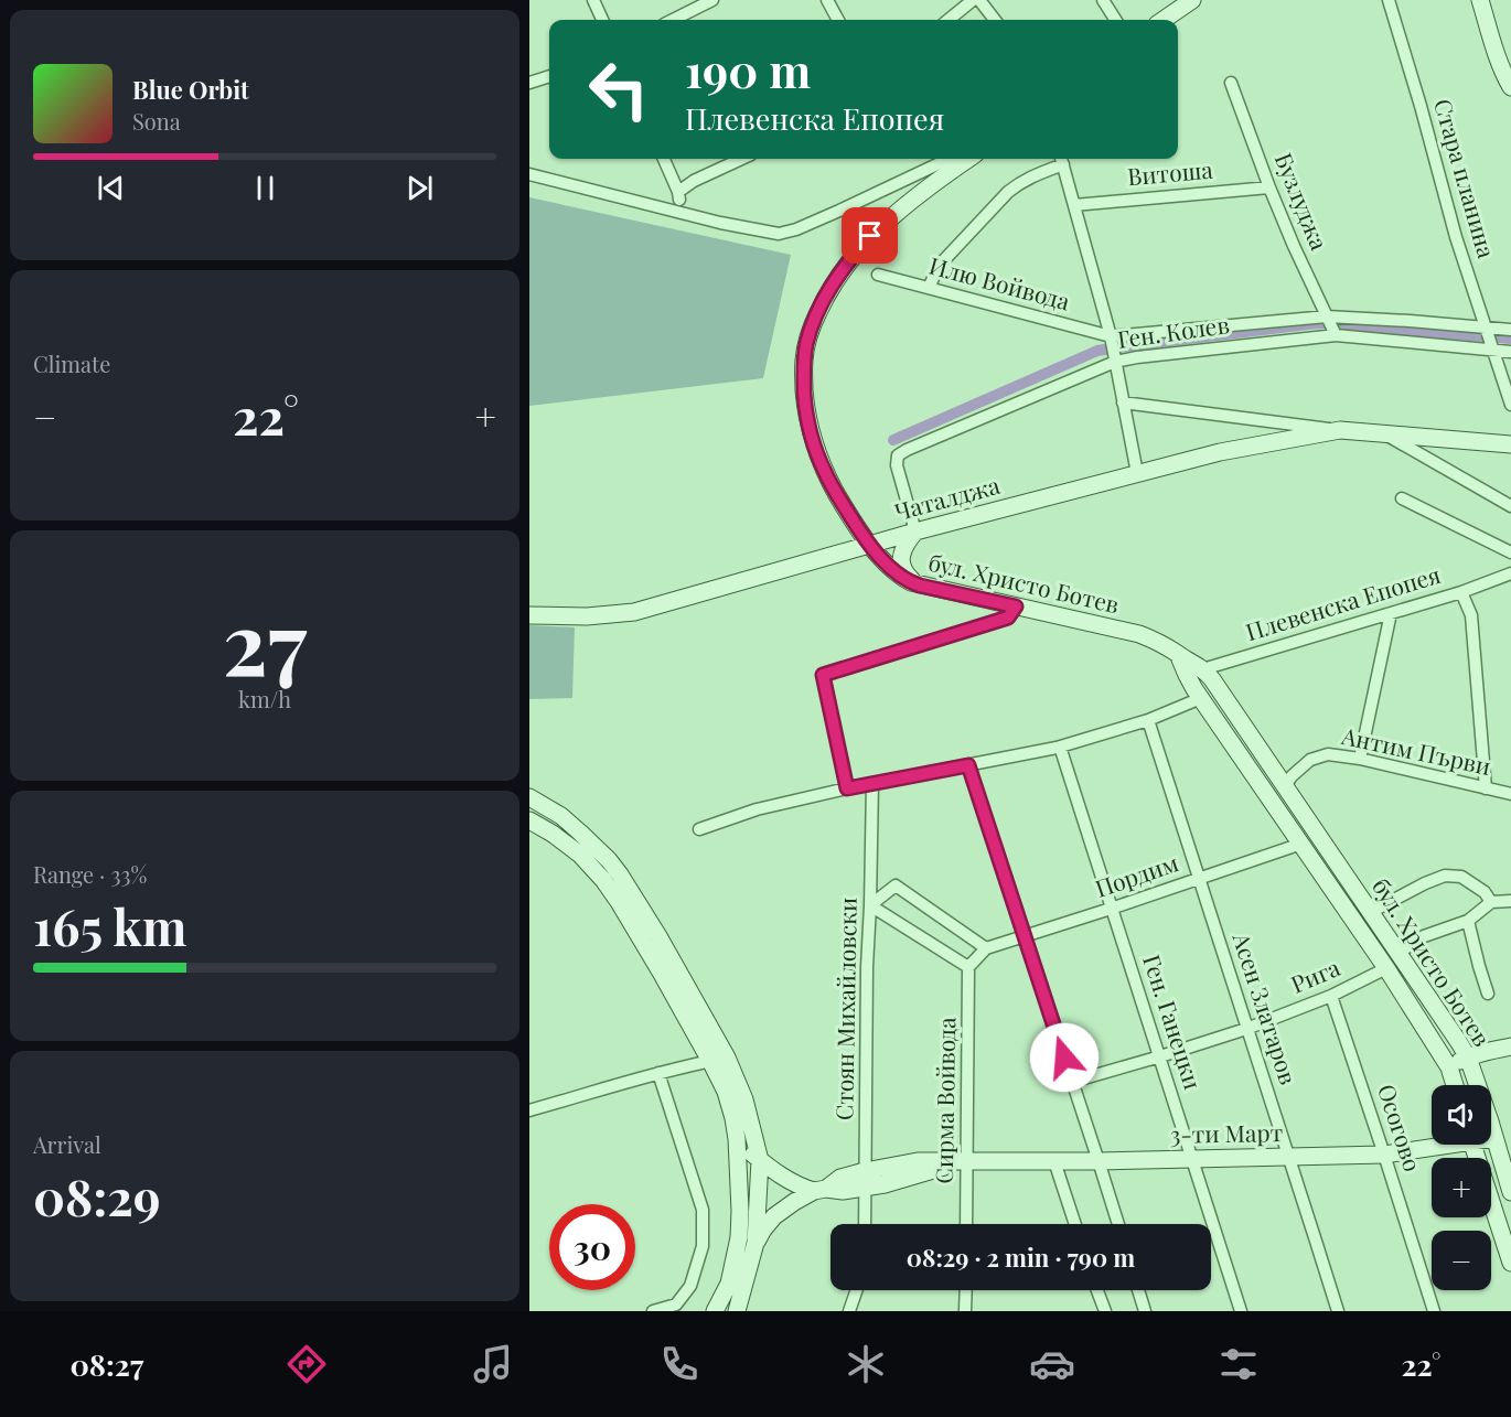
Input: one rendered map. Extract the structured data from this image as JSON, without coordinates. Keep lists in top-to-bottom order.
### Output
{
  "streets": {
    "street": [
      "Витоша",
      "Стара планина",
      "Бузлуджа",
      "Илю Войвода",
      "Ген. Колев",
      "Чаталджа",
      "бул. Христо Ботев",
      "Плевенска Епопея",
      "Антим Първи",
      "Пордим",
      "Рига",
      "Стоян Михайловски",
      "Асен Златаров",
      "Ген. Ганецки",
      "Сирма Войвода",
      "Осогово",
      "3-ти Март"
    ]
  },
  "crossings": [
    ["Витоша", "Бузлуджа"],
    ["Стара планина", "Ген. Колев"],
    ["Бузлуджа", "Ген. Колев"],
    ["Илю Войвода", "Ген. Колев"],
    ["Ген. Колев", "Чаталджа"],
    ["Чаталджа", "бул. Христо Ботев"],
    ["бул. Христо Ботев", "Плевенска Епопея"],
    ["бул. Христо Ботев", "Антим Първи"],
    ["бул. Христо Ботев", "Пордим"],
    ["бул. Христо Ботев", "Рига"],
    ["бул. Христо Ботев", "3-ти Март"],
    ["Пордим", "Асен Златаров"],
    ["Пордим", "Ген. Ганецки"],
    ["Рига", "Асен Златаров"],
    ["Рига", "Ген. Ганецки"],
    ["Рига", "Осогово"],
    ["Стоян Михайловски", "3-ти Март"],
    ["Асен Златаров", "3-ти Март"],
    ["Ген. Ганецки", "3-ти Март"],
    ["Сирма Войвода", "3-ти Март"],
    ["Осогово", "3-ти Март"]
  ],
  "page": {
    "turn": ["190 m", "Плевенска Епопея"],
    "song": ["Blue Orbit", "Sona"],
    "tile": [
      "Climate",
      ["27", "km/h"],
      ["Range · 33%", "165 km"],
      ["Arrival", "08:29"]
    ],
    "heat": ["−", "22°", "+"],
    "map_buttons": ["+", "−"],
    "limit": "30",
    "trip": "08:29 · 2 min · 790 m",
    "tabs": ["08:27", "22°"]
  }
}
